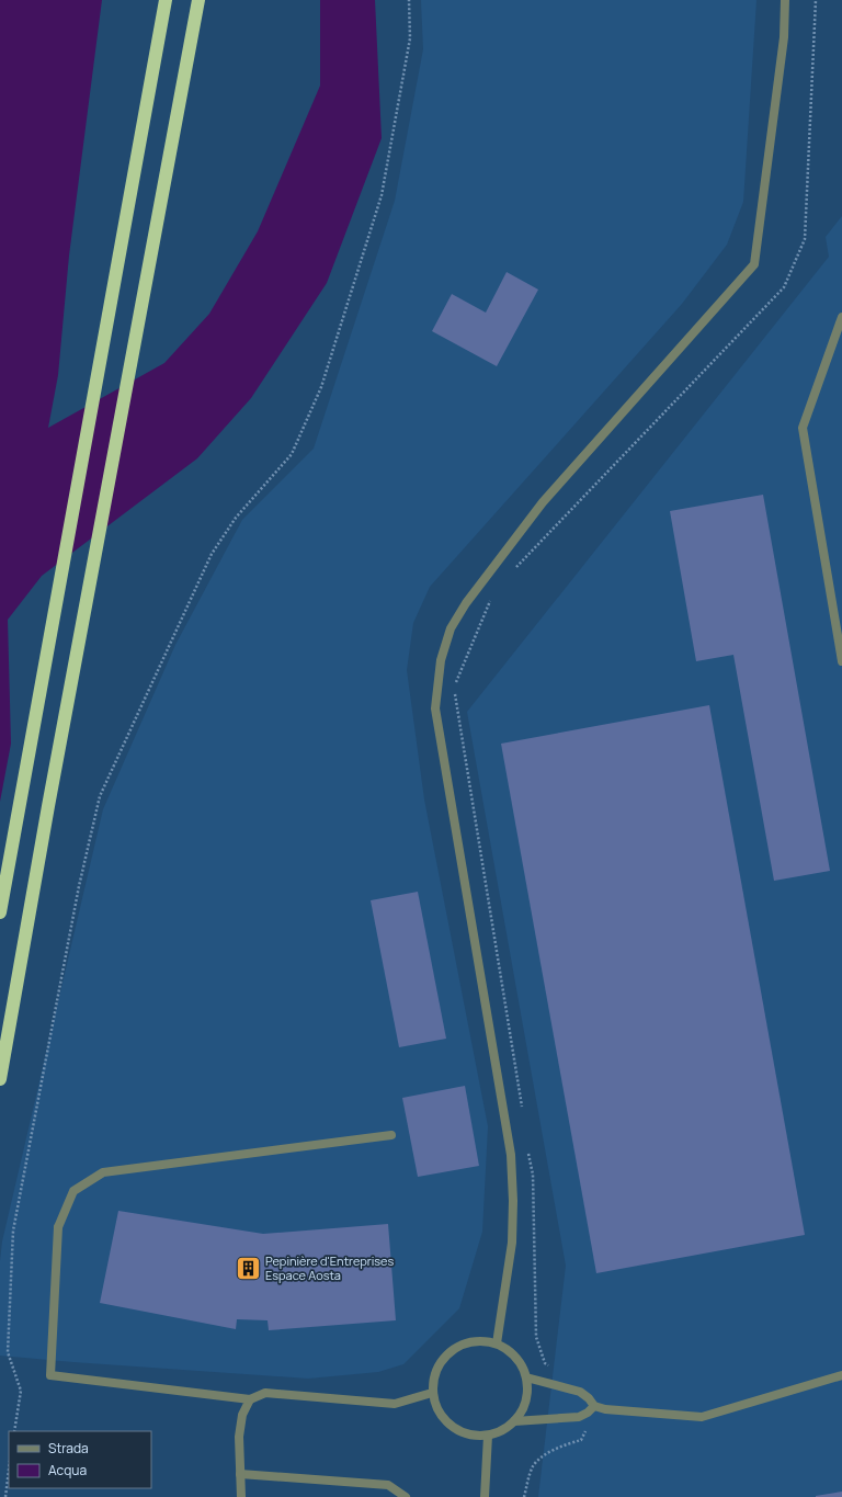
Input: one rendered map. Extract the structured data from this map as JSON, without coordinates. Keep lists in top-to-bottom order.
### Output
{
  "places": {
    "building": ["Pepinière d'Entreprises Espace Aosta"]
  },
  "legend": ["Strada", "Acqua"]
}
